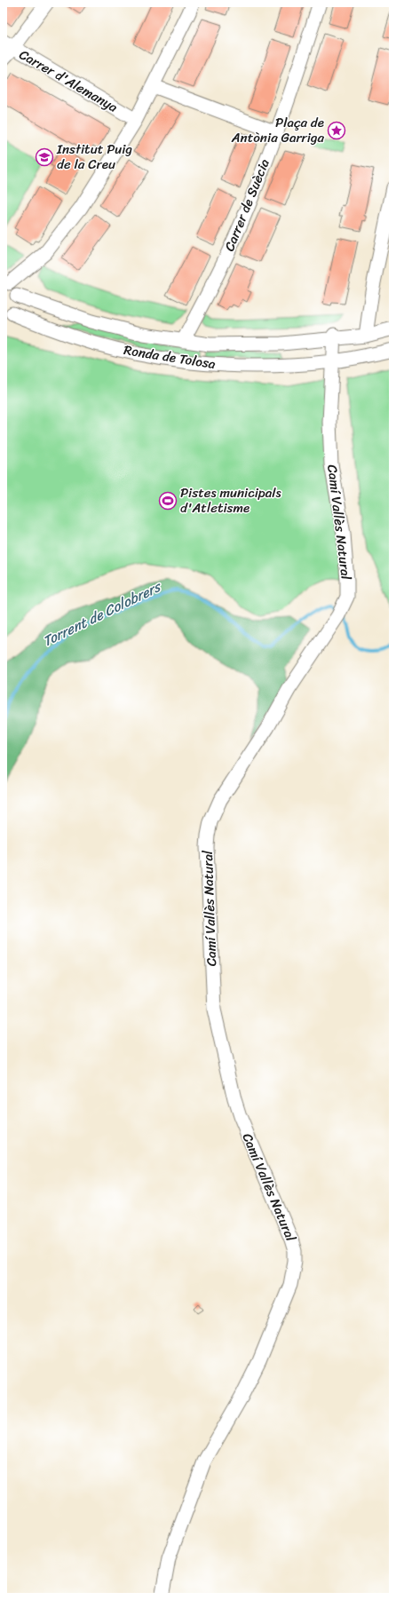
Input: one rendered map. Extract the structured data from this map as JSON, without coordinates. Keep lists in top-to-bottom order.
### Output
{
  "streets": {
    "street": [
      "Carrer d'Alemanya",
      "Carrer de Suècia",
      "Ronda de Tolosa",
      "Camí Vallès Natural"
    ]
  },
  "crossings": [
    ["Carrer de Suècia", "Ronda de Tolosa"],
    ["Ronda de Tolosa", "Camí Vallès Natural"]
  ],
  "water": ["Torrent de Colobrers"],
  "places": {
    "place": ["Plaça de Antònia Garriga"],
    "school or university": ["Institut Puig de la Creu"],
    "sports": ["Pistes municipals d'Atletisme"]
  }
}
